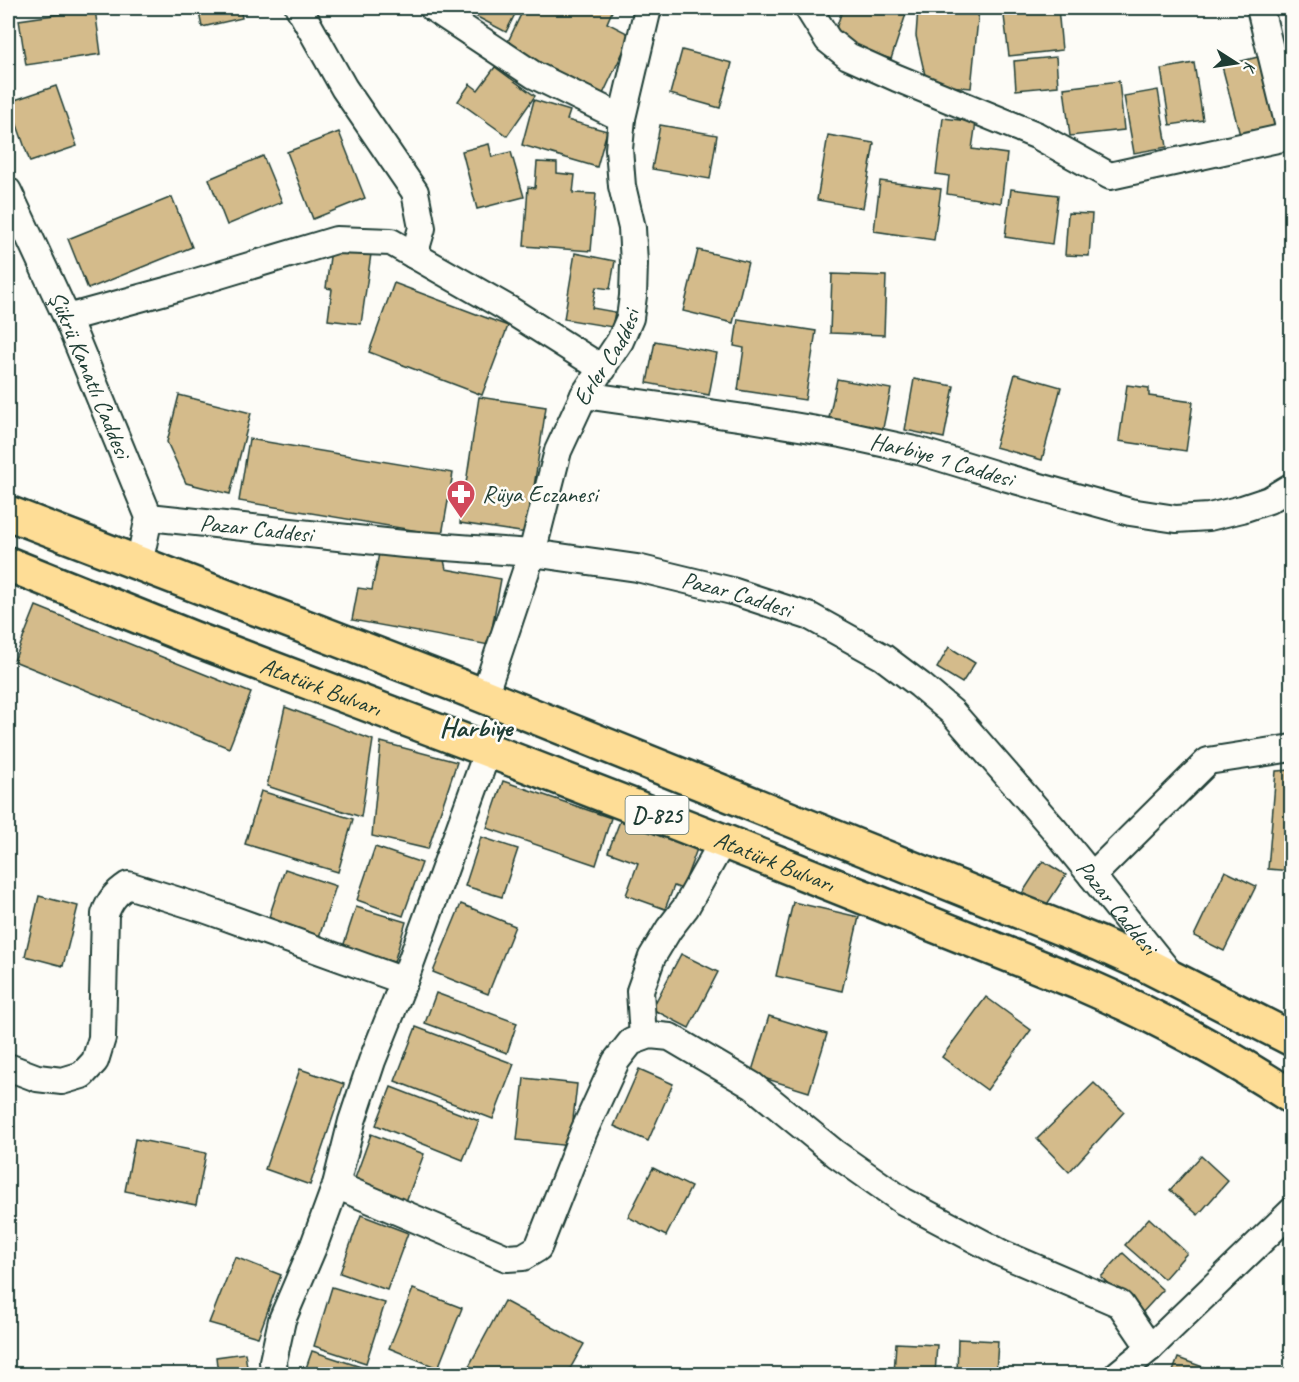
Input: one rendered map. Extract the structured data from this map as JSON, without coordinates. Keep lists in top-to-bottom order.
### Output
{
  "streets": {
    "highway": ["Atatürk Bulvarı", "D-825"],
    "street": [
      "Erler Caddesi",
      "Şükrü Kanatlı Caddesi",
      "Harbiye 1 Caddesi",
      "Pazar Caddesi"
    ]
  },
  "crossings": [
    ["Erler Caddesi", "Harbiye 1 Caddesi"],
    ["Erler Caddesi", "Pazar Caddesi"],
    ["Erler Caddesi", "Atatürk Bulvarı"],
    ["Şükrü Kanatlı Caddesi", "Pazar Caddesi"],
    ["Pazar Caddesi", "Atatürk Bulvarı"]
  ],
  "districts": ["Harbiye"],
  "places": {
    "pharmacy": ["Rüya Eczanesi"]
  },
  "north": "right"
}
